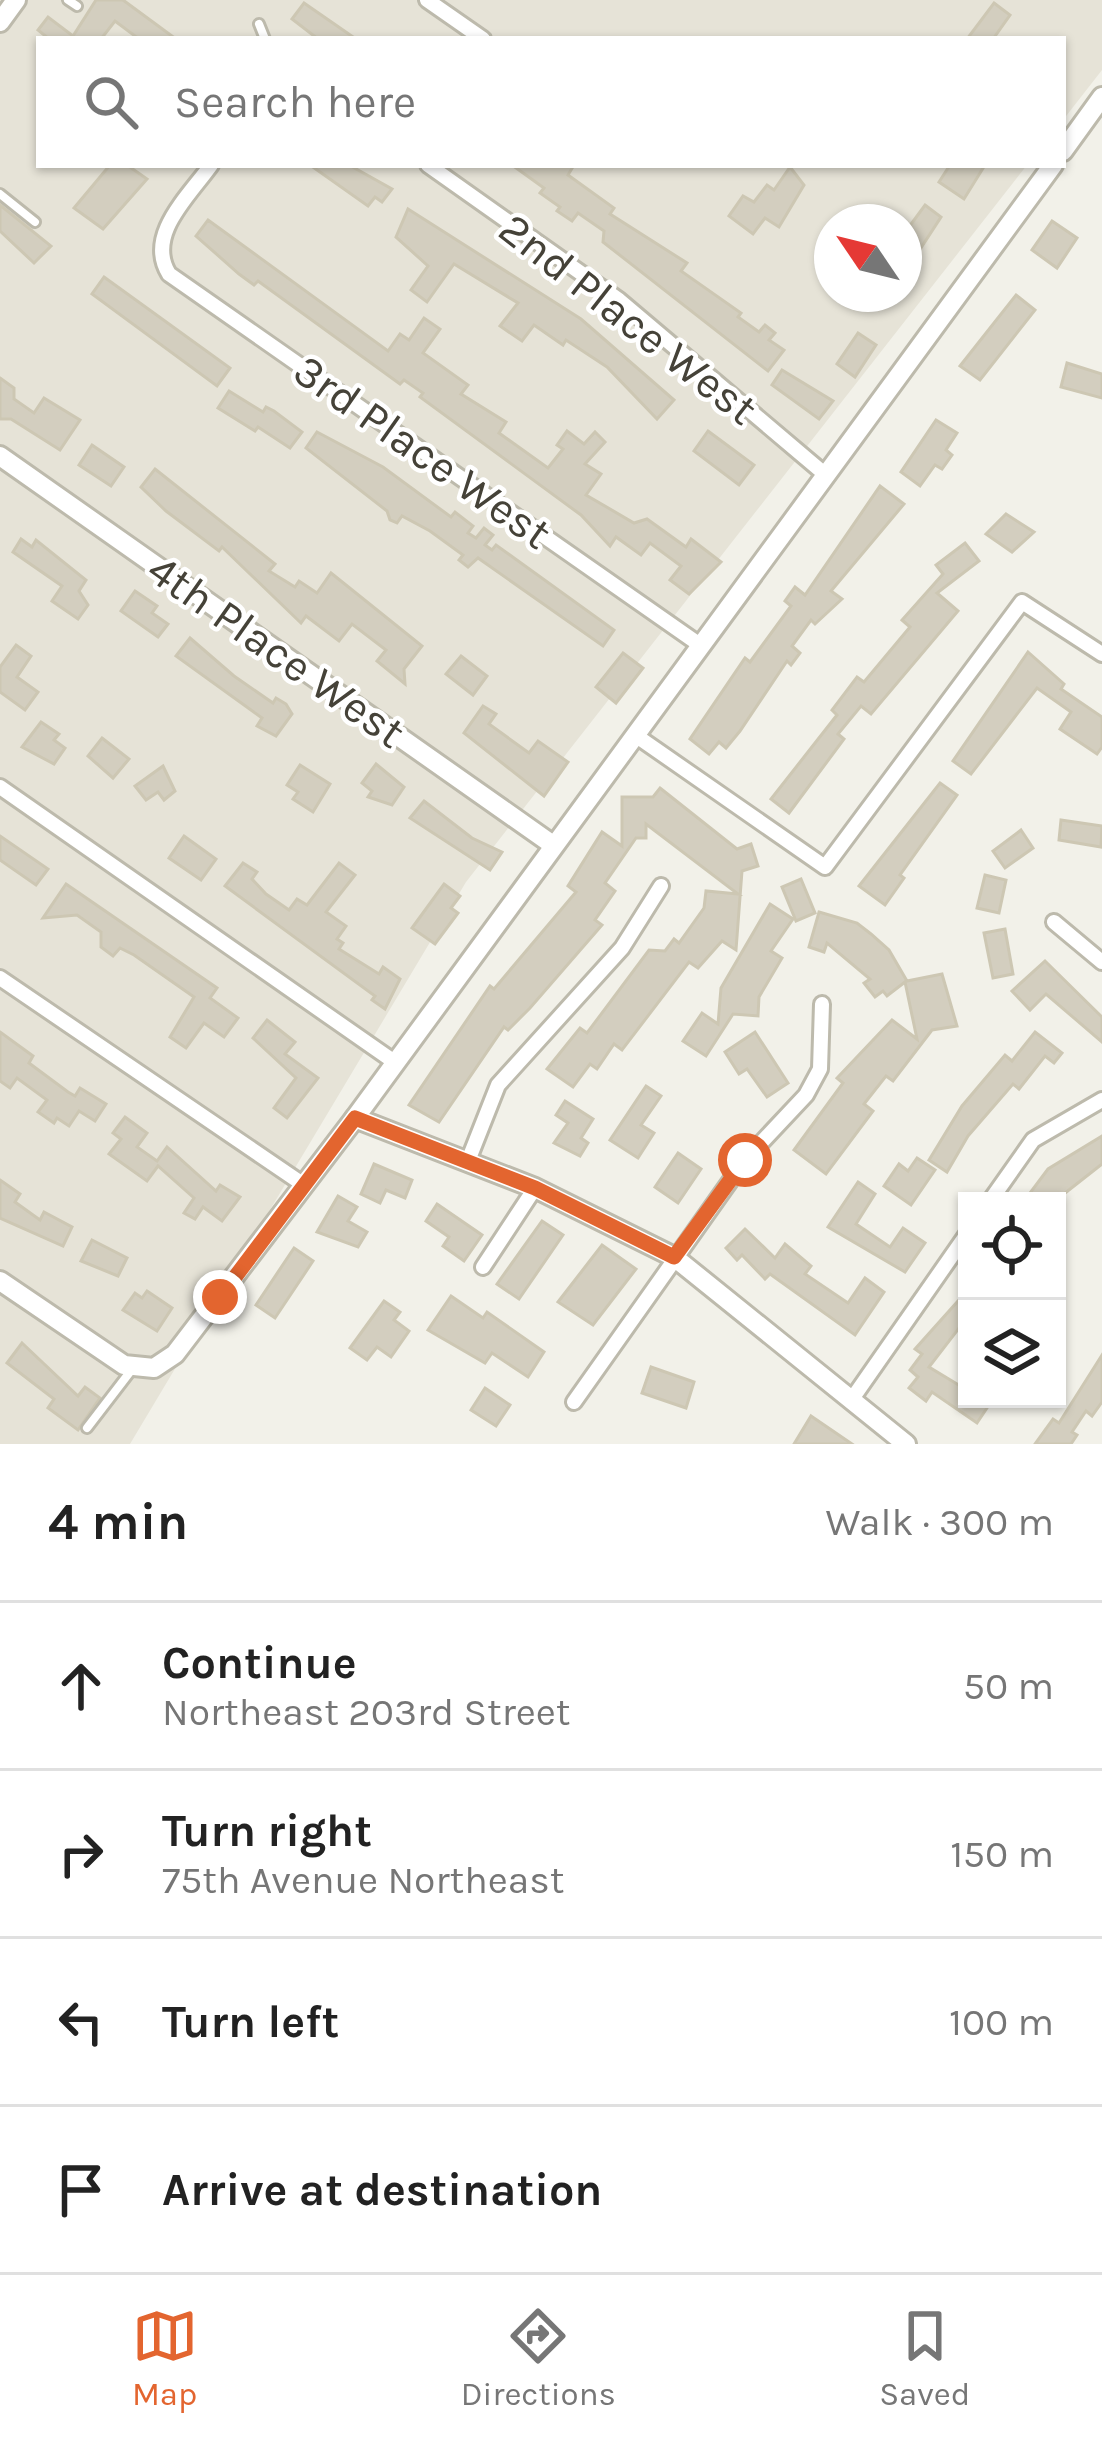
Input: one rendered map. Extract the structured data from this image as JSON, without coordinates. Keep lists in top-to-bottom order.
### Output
{
  "streets": {
    "street": ["2nd Place West", "3rd Place West", "4th Place West"]
  },
  "north": "top left",
  "page": {
    "search": "Search here",
    "heading": ["4 min", "Walk · 300 m"],
    "list": [
      ["Continue", "Northeast 203rd Street", "50 m"],
      ["Turn right", "75th Avenue Northeast", "150 m"],
      ["Turn left", "100 m"],
      "Arrive at destination"
    ],
    "nav": ["Map", "Directions", "Saved"]
  }
}
